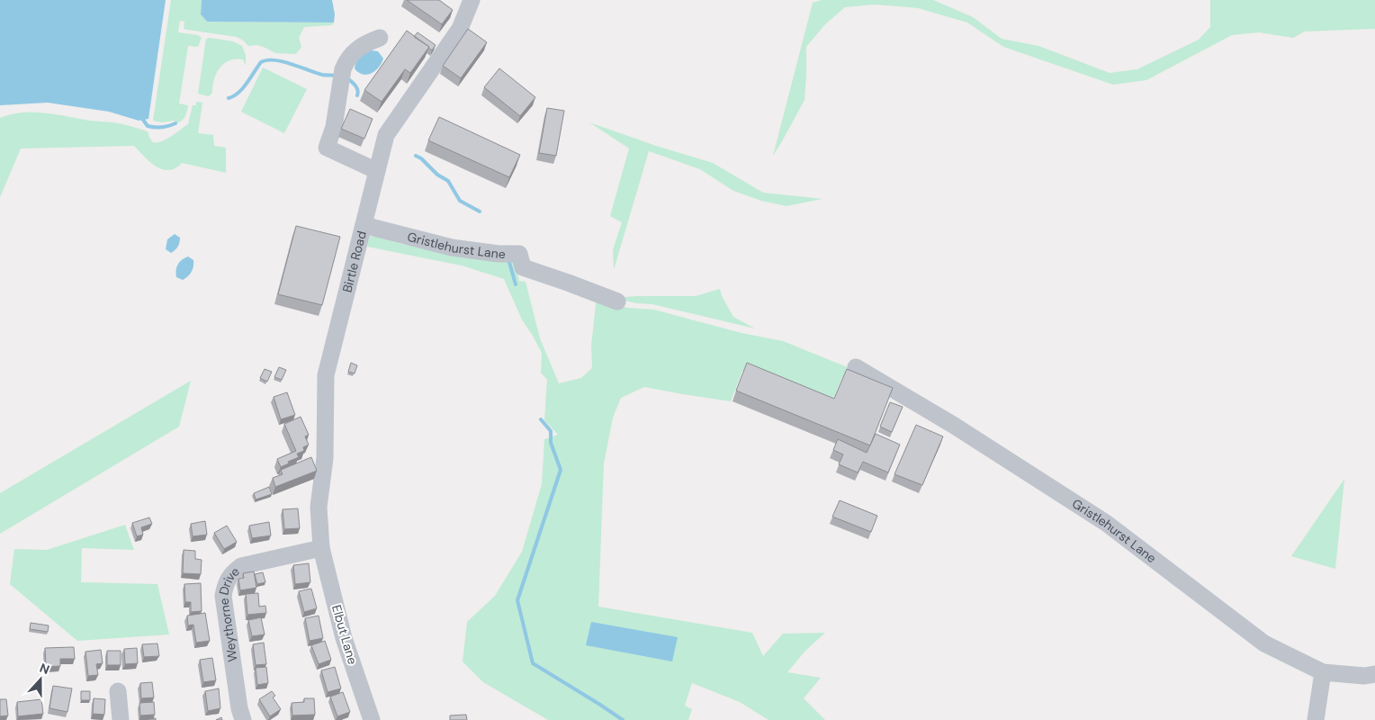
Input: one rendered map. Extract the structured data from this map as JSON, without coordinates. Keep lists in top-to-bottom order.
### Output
{
  "streets": {
    "street": [
      "Gristlehurst Lane",
      "Birtle Road",
      "Weythorne Drive",
      "Elbut Lane"
    ]
  },
  "crossings": [
    ["Gristlehurst Lane", "Birtle Road"],
    ["Birtle Road", "Weythorne Drive"],
    ["Birtle Road", "Elbut Lane"],
    ["Weythorne Drive", "Elbut Lane"]
  ],
  "north": "top"
}
